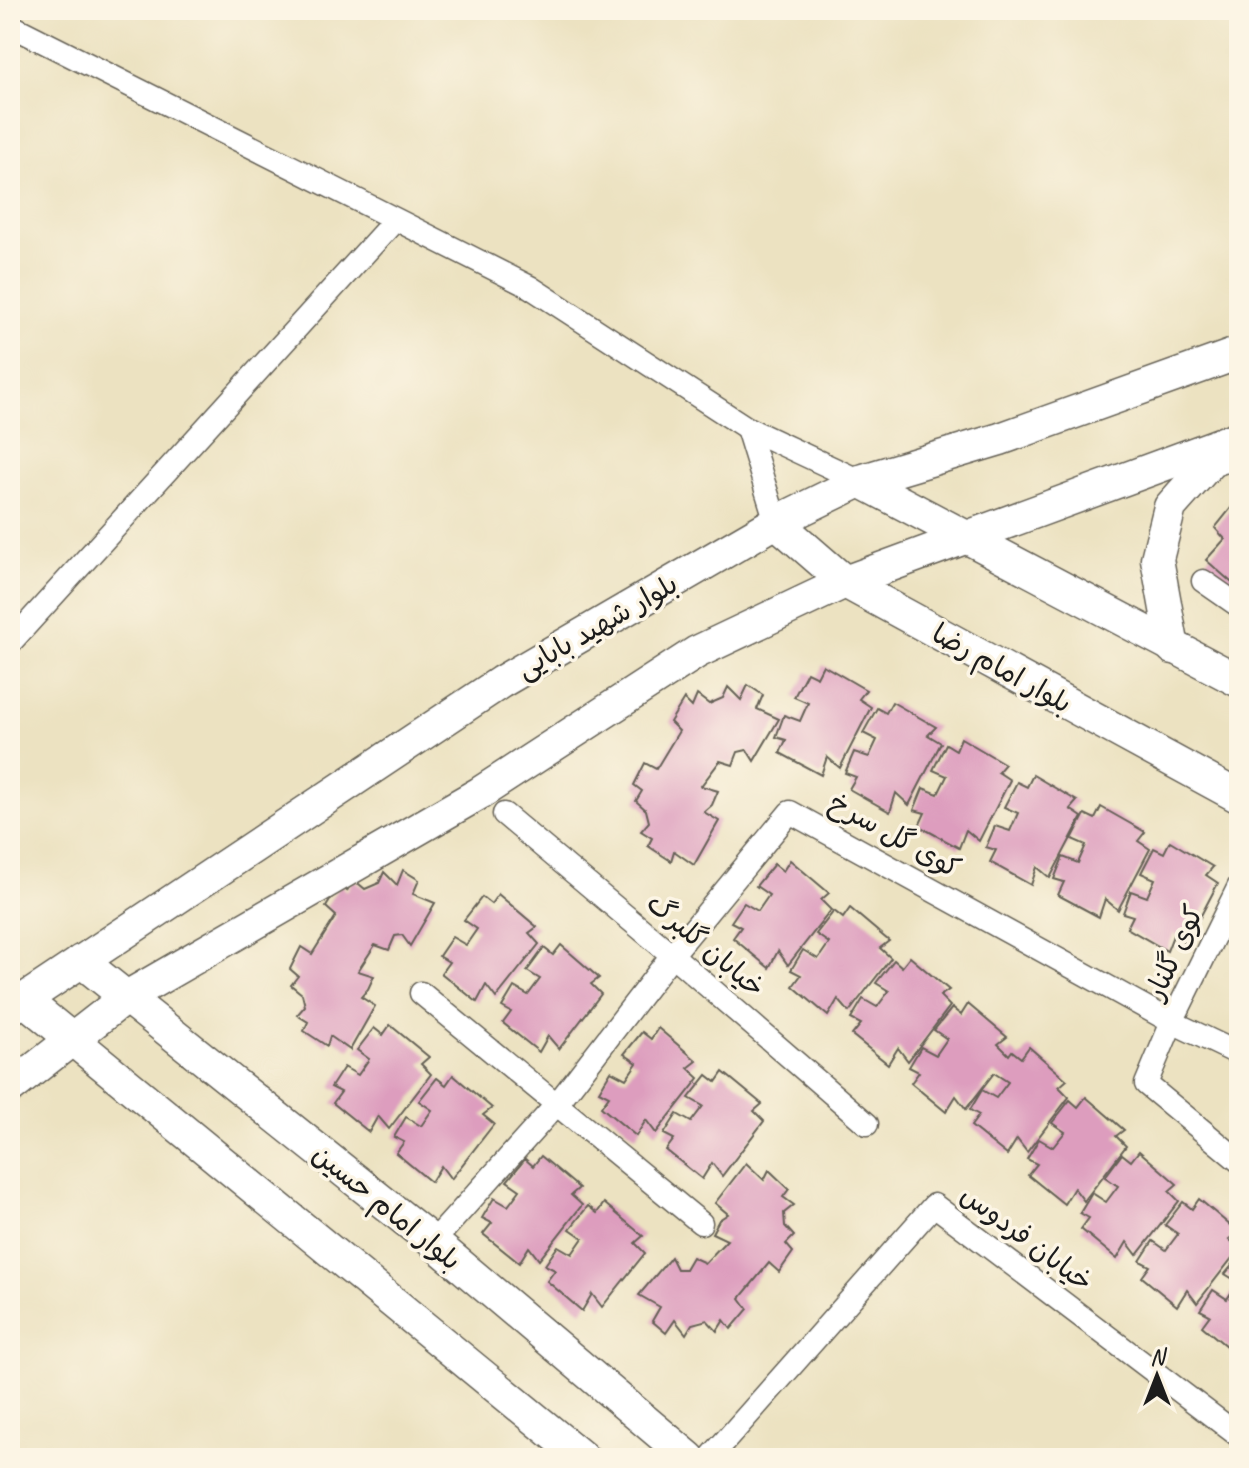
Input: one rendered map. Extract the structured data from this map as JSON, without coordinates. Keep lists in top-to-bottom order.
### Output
{
  "streets": {
    "main road": ["بلوار شهید بابایی", "بلوار امام رضا", "بلوار امام حسین"],
    "street": [
      "کوی گل سرخ",
      "خیابان گلبرگ",
      "کوی گلنار",
      "خیابان فردوس"
    ]
  },
  "crossings": [
    ["بلوار شهید بابایی", "بلوار امام رضا"],
    ["بلوار شهید بابایی", "بلوار امام حسین"],
    ["کوی گل سرخ", "خیابان گلبرگ"],
    ["کوی گل سرخ", "کوی گلنار"],
    ["کوی گل سرخ", "بلوار امام حسین"]
  ],
  "north": "top"
}
